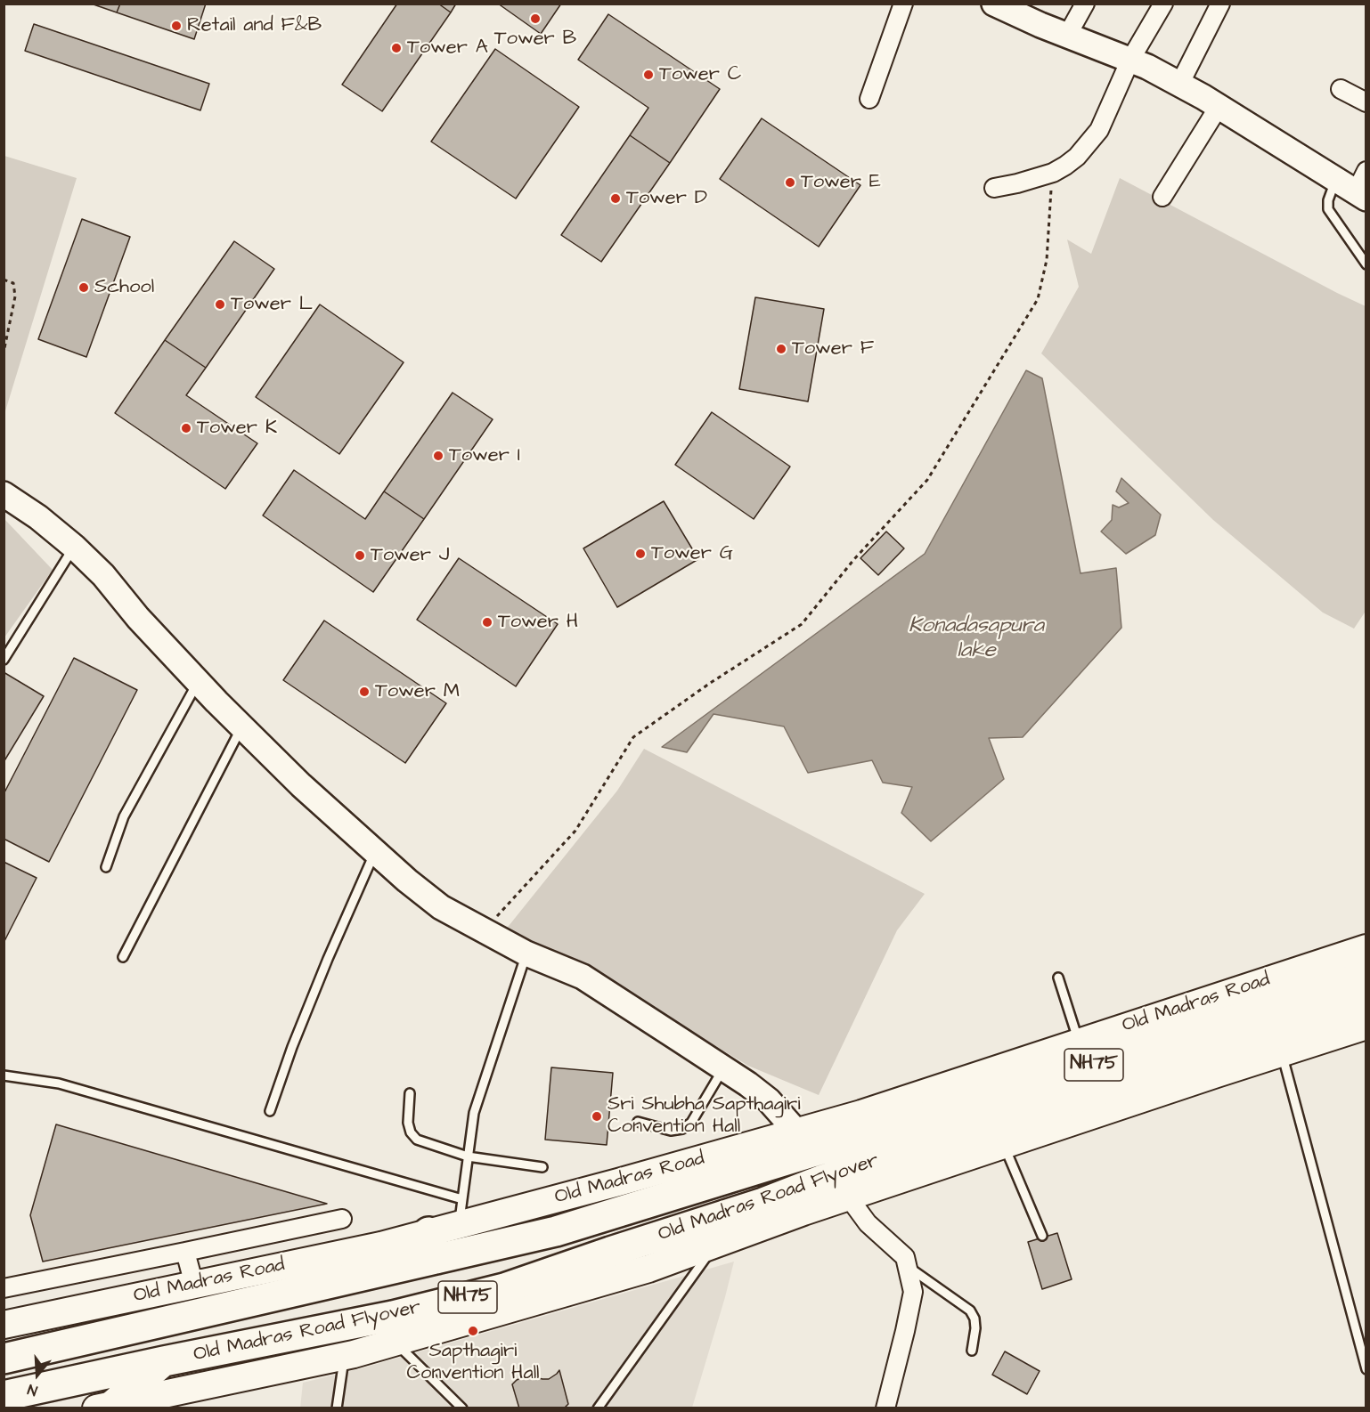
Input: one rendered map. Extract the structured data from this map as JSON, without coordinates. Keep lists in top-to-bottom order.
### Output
{
  "streets": {
    "highway": ["Old Madras Road", "NH75", "Old Madras Road Flyover"]
  },
  "crossings": [
    ["Old Madras Road", "Old Madras Road Flyover"],
    ["NH75", "Old Madras Road Flyover"]
  ],
  "water": ["Konadasapura lake"],
  "places": [
    "Tower B",
    "Retail and F&B",
    "Tower A",
    "Tower C",
    "Tower E",
    "Tower D",
    "School",
    "Tower L",
    "Tower F",
    "Tower K",
    "Tower I",
    "Tower G",
    "Tower J",
    "Tower H",
    "Tower M",
    "Sri Shubha Sapthagiri Convention Hall",
    "Sapthagiri Convention Hall"
  ],
  "north": "bottom"
}
